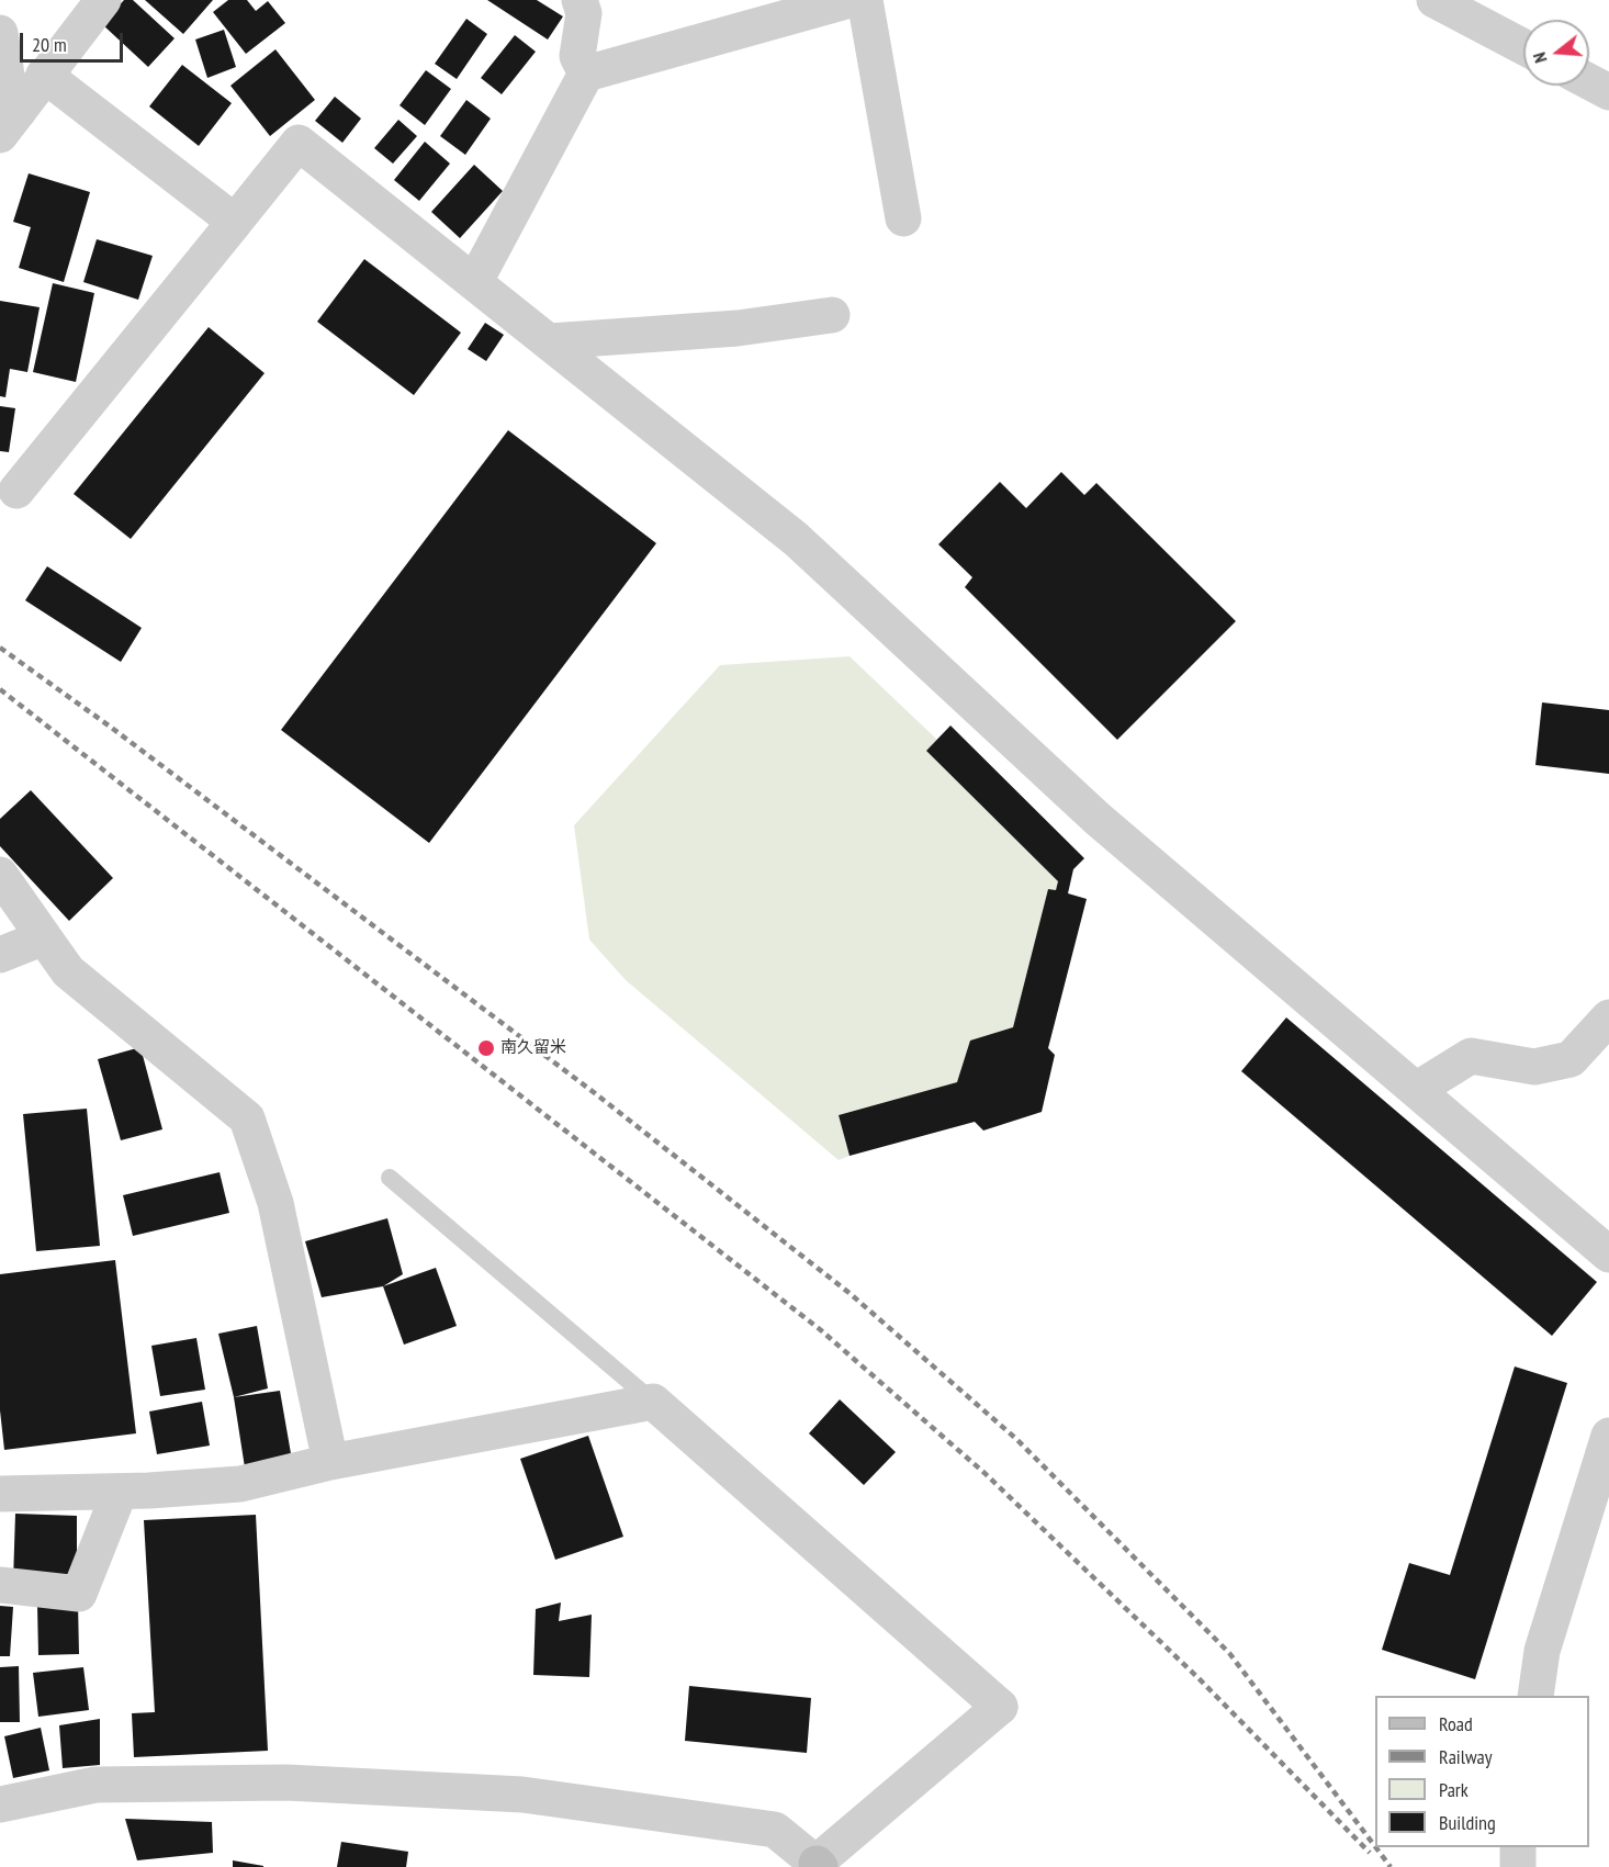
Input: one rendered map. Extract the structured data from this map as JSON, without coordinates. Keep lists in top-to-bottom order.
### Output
{
  "places": ["南久留米"],
  "legend": [
    "Road",
    "Railway",
    "Park",
    "Building"
  ],
  "scale_bar": "20 m",
  "north": "left"
}
